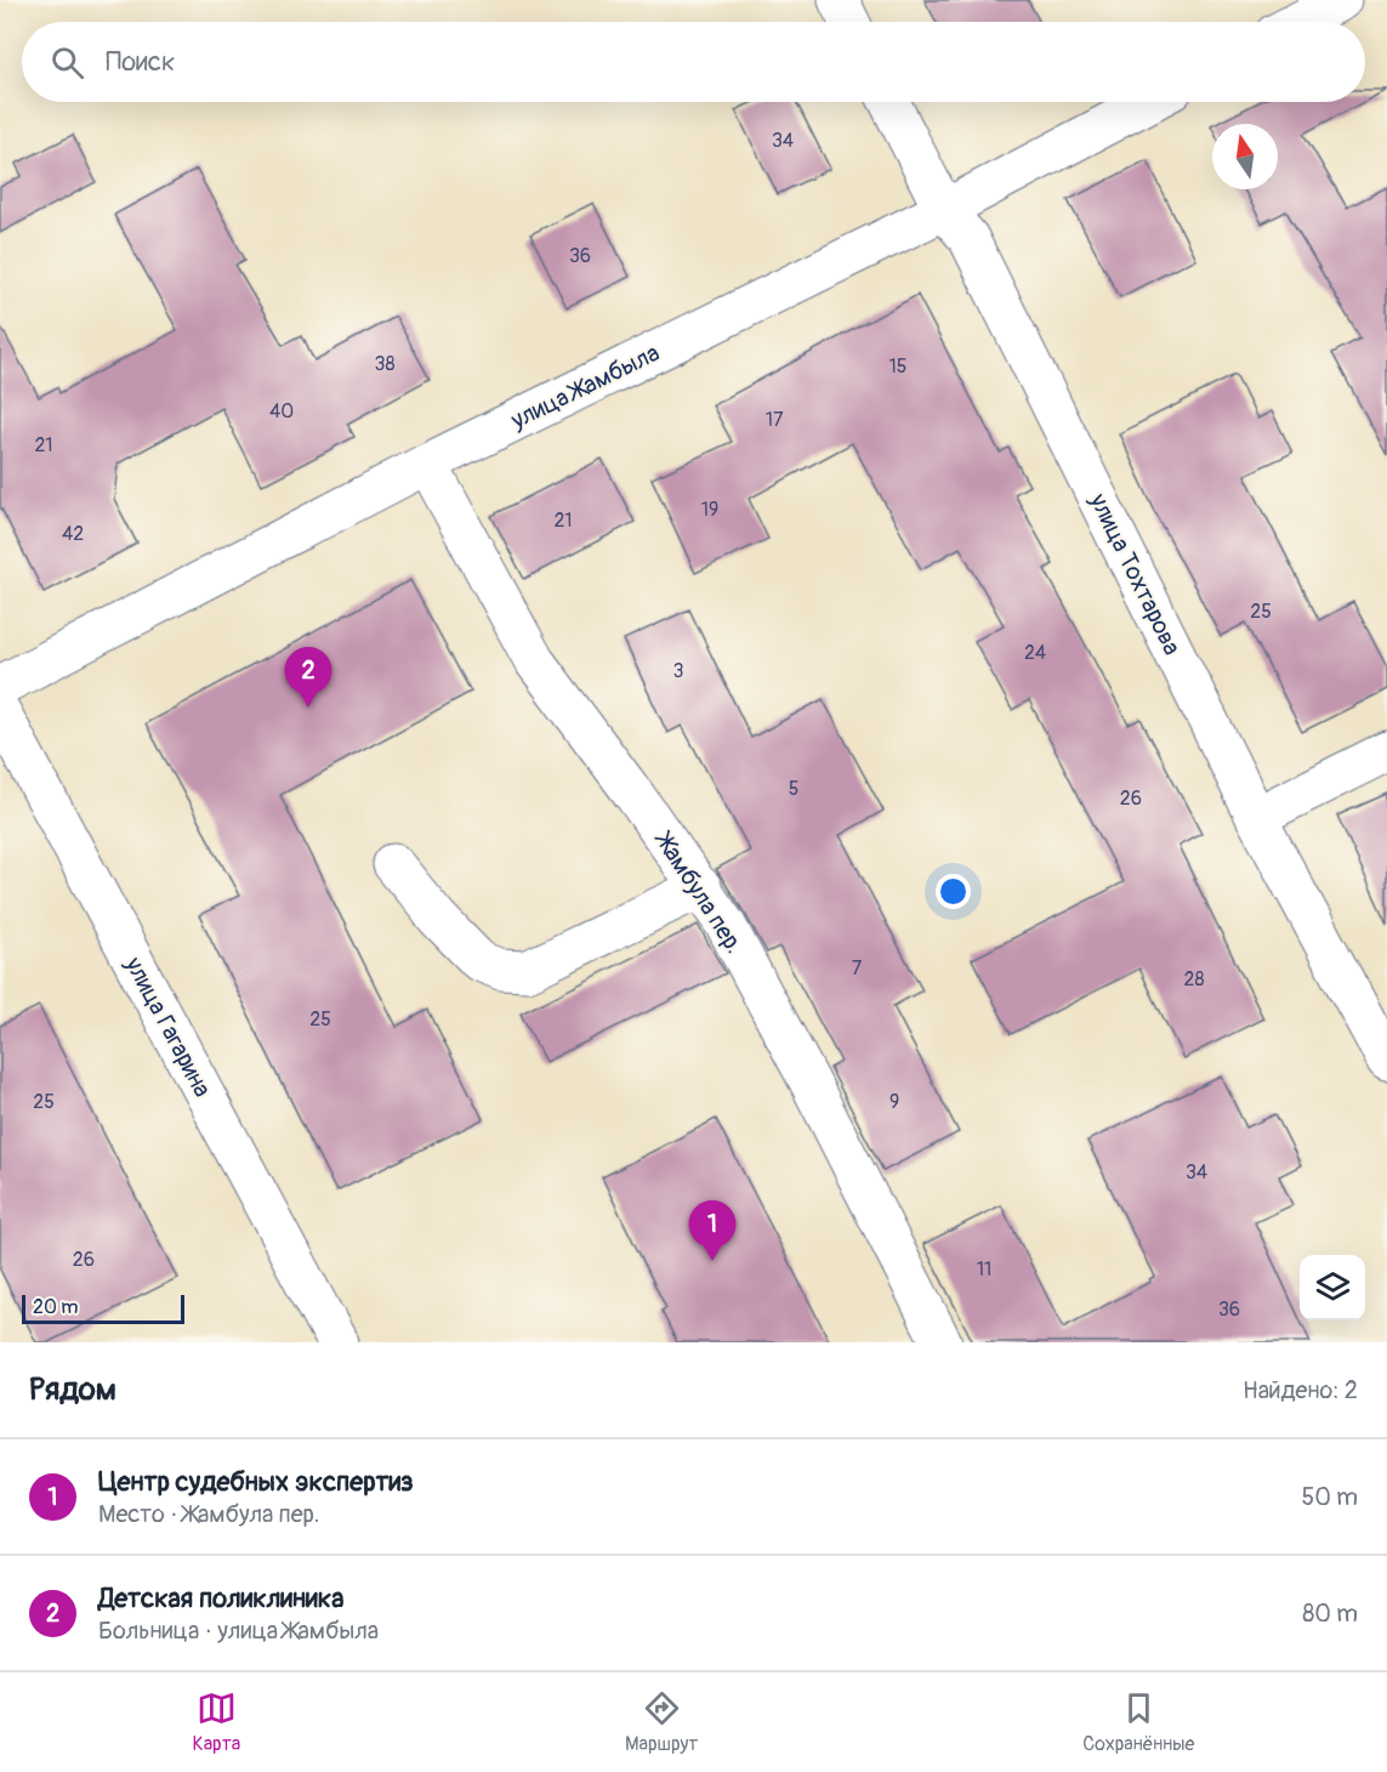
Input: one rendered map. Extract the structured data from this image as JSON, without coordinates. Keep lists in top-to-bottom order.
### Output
{
  "streets": {
    "street": [
      "улица Жамбыла",
      "улица Тохтарова",
      "Жамбула пер.",
      "улица Гагарина"
    ]
  },
  "crossings": [
    ["улица Жамбыла", "улица Тохтарова"],
    ["улица Жамбыла", "Жамбула пер."]
  ],
  "house_numbers": [
    "34",
    "36",
    "38",
    "15",
    "40",
    "17",
    "21",
    "19",
    "21",
    "42",
    "25",
    "24",
    "3",
    "5",
    "26",
    "7",
    "28",
    "25",
    "25",
    "9",
    "34",
    "26",
    "11",
    "36"
  ],
  "scale_bar": "20 m",
  "north": "top",
  "page": {
    "search": "Поиск",
    "pins": ["2", "1"],
    "scale": "20 m",
    "heading": ["Рядом", "Найдено: 2"],
    "list": [
      {
        "mark": "1",
        "name": "Центр судебных экспертиз",
        "note": "Место · Жамбула пер.",
        "value": "50 m"
      },
      {
        "mark": "2",
        "name": "Детская поликлиника",
        "note": "Больница · улица Жамбыла",
        "value": "80 m"
      }
    ],
    "nav": ["Карта", "Маршрут", "Сохранённые"]
  }
}
